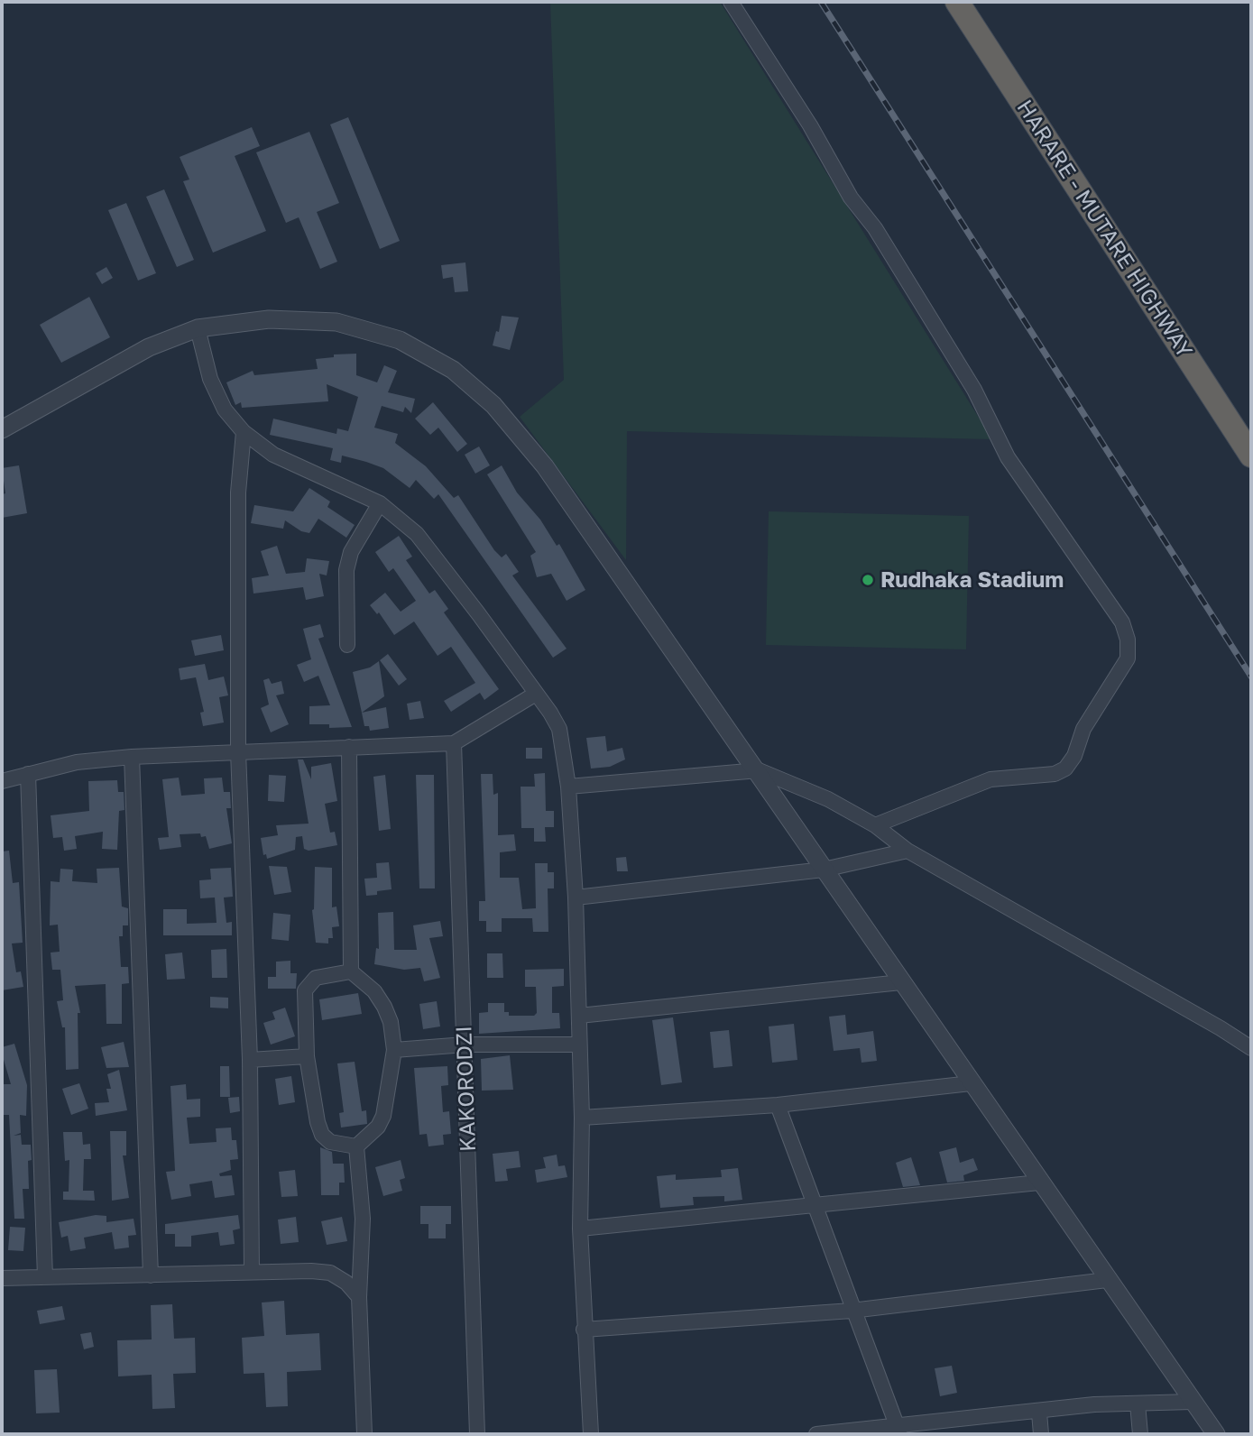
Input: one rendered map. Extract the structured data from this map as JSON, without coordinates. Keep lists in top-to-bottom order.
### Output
{
  "streets": {
    "highway": ["HARARE - MUTARE HIGHWAY"],
    "street": ["KAKORODZI"]
  },
  "places": ["Rudhaka Stadium"]
}
